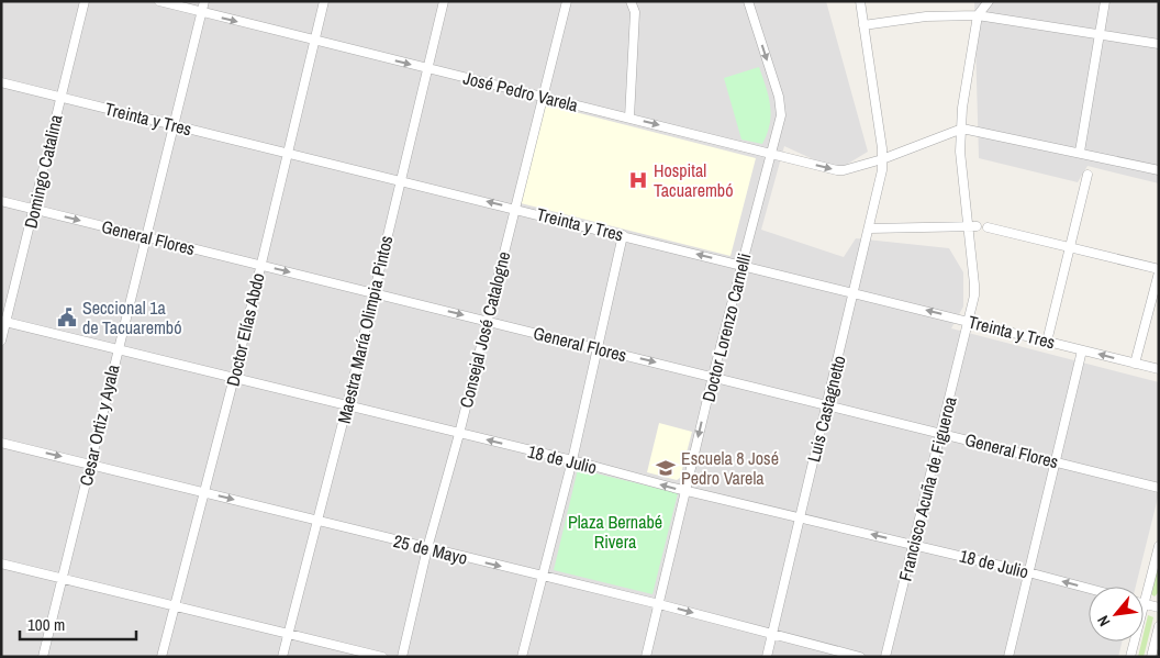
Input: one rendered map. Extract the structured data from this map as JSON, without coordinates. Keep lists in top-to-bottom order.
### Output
{
  "streets": {
    "street": [
      "José Pedro Varela",
      "Treinta y Tres",
      "Domingo Catalina",
      "General Flores",
      "Doctor Lorenzo Carnelli",
      "Doctor Elías Abdo",
      "Maestra María Olimpia Pintos",
      "Consejal José Catalogne",
      "Luis Castagnetto",
      "Cesar Ortiz y Ayala",
      "18 de Julio",
      "Francisco Acuña de Figueroa",
      "25 de Mayo"
    ]
  },
  "crossings": [
    ["José Pedro Varela", "Doctor Lorenzo Carnelli"],
    ["José Pedro Varela", "Doctor Elías Abdo"],
    ["José Pedro Varela", "Maestra María Olimpia Pintos"],
    ["José Pedro Varela", "Consejal José Catalogne"],
    ["José Pedro Varela", "Luis Castagnetto"],
    ["José Pedro Varela", "Cesar Ortiz y Ayala"],
    ["José Pedro Varela", "Francisco Acuña de Figueroa"],
    ["Treinta y Tres", "Domingo Catalina"],
    ["Treinta y Tres", "Doctor Lorenzo Carnelli"],
    ["Treinta y Tres", "Doctor Elías Abdo"],
    ["Treinta y Tres", "Maestra María Olimpia Pintos"],
    ["Treinta y Tres", "Consejal José Catalogne"],
    ["Treinta y Tres", "Luis Castagnetto"],
    ["Treinta y Tres", "Cesar Ortiz y Ayala"],
    ["Treinta y Tres", "Francisco Acuña de Figueroa"],
    ["Domingo Catalina", "General Flores"],
    ["Domingo Catalina", "18 de Julio"],
    ["General Flores", "Doctor Lorenzo Carnelli"],
    ["General Flores", "Doctor Elías Abdo"],
    ["General Flores", "Maestra María Olimpia Pintos"],
    ["General Flores", "Consejal José Catalogne"],
    ["General Flores", "Luis Castagnetto"],
    ["General Flores", "Cesar Ortiz y Ayala"],
    ["General Flores", "Francisco Acuña de Figueroa"],
    ["Doctor Lorenzo Carnelli", "18 de Julio"],
    ["Doctor Lorenzo Carnelli", "25 de Mayo"],
    ["Doctor Elías Abdo", "18 de Julio"],
    ["Doctor Elías Abdo", "25 de Mayo"],
    ["Maestra María Olimpia Pintos", "18 de Julio"],
    ["Maestra María Olimpia Pintos", "25 de Mayo"],
    ["Consejal José Catalogne", "18 de Julio"],
    ["Consejal José Catalogne", "25 de Mayo"],
    ["Luis Castagnetto", "18 de Julio"],
    ["Luis Castagnetto", "25 de Mayo"],
    ["Cesar Ortiz y Ayala", "18 de Julio"],
    ["Cesar Ortiz y Ayala", "25 de Mayo"],
    ["18 de Julio", "Francisco Acuña de Figueroa"]
  ],
  "one_way": [
    "José Pedro Varela",
    "General Flores",
    "Doctor Lorenzo Carnelli",
    "18 de Julio",
    "25 de Mayo"
  ],
  "parks": ["Plaza Bernabé Rivera"],
  "places": {
    "hospital": ["Hospital Tacuarembó"],
    "public building": ["Seccional 1a de Tacuarembó"],
    "school or university": ["Escuela 8 José Pedro Varela"]
  },
  "scale_bar": "100 m",
  "north": "bottom left"
}
